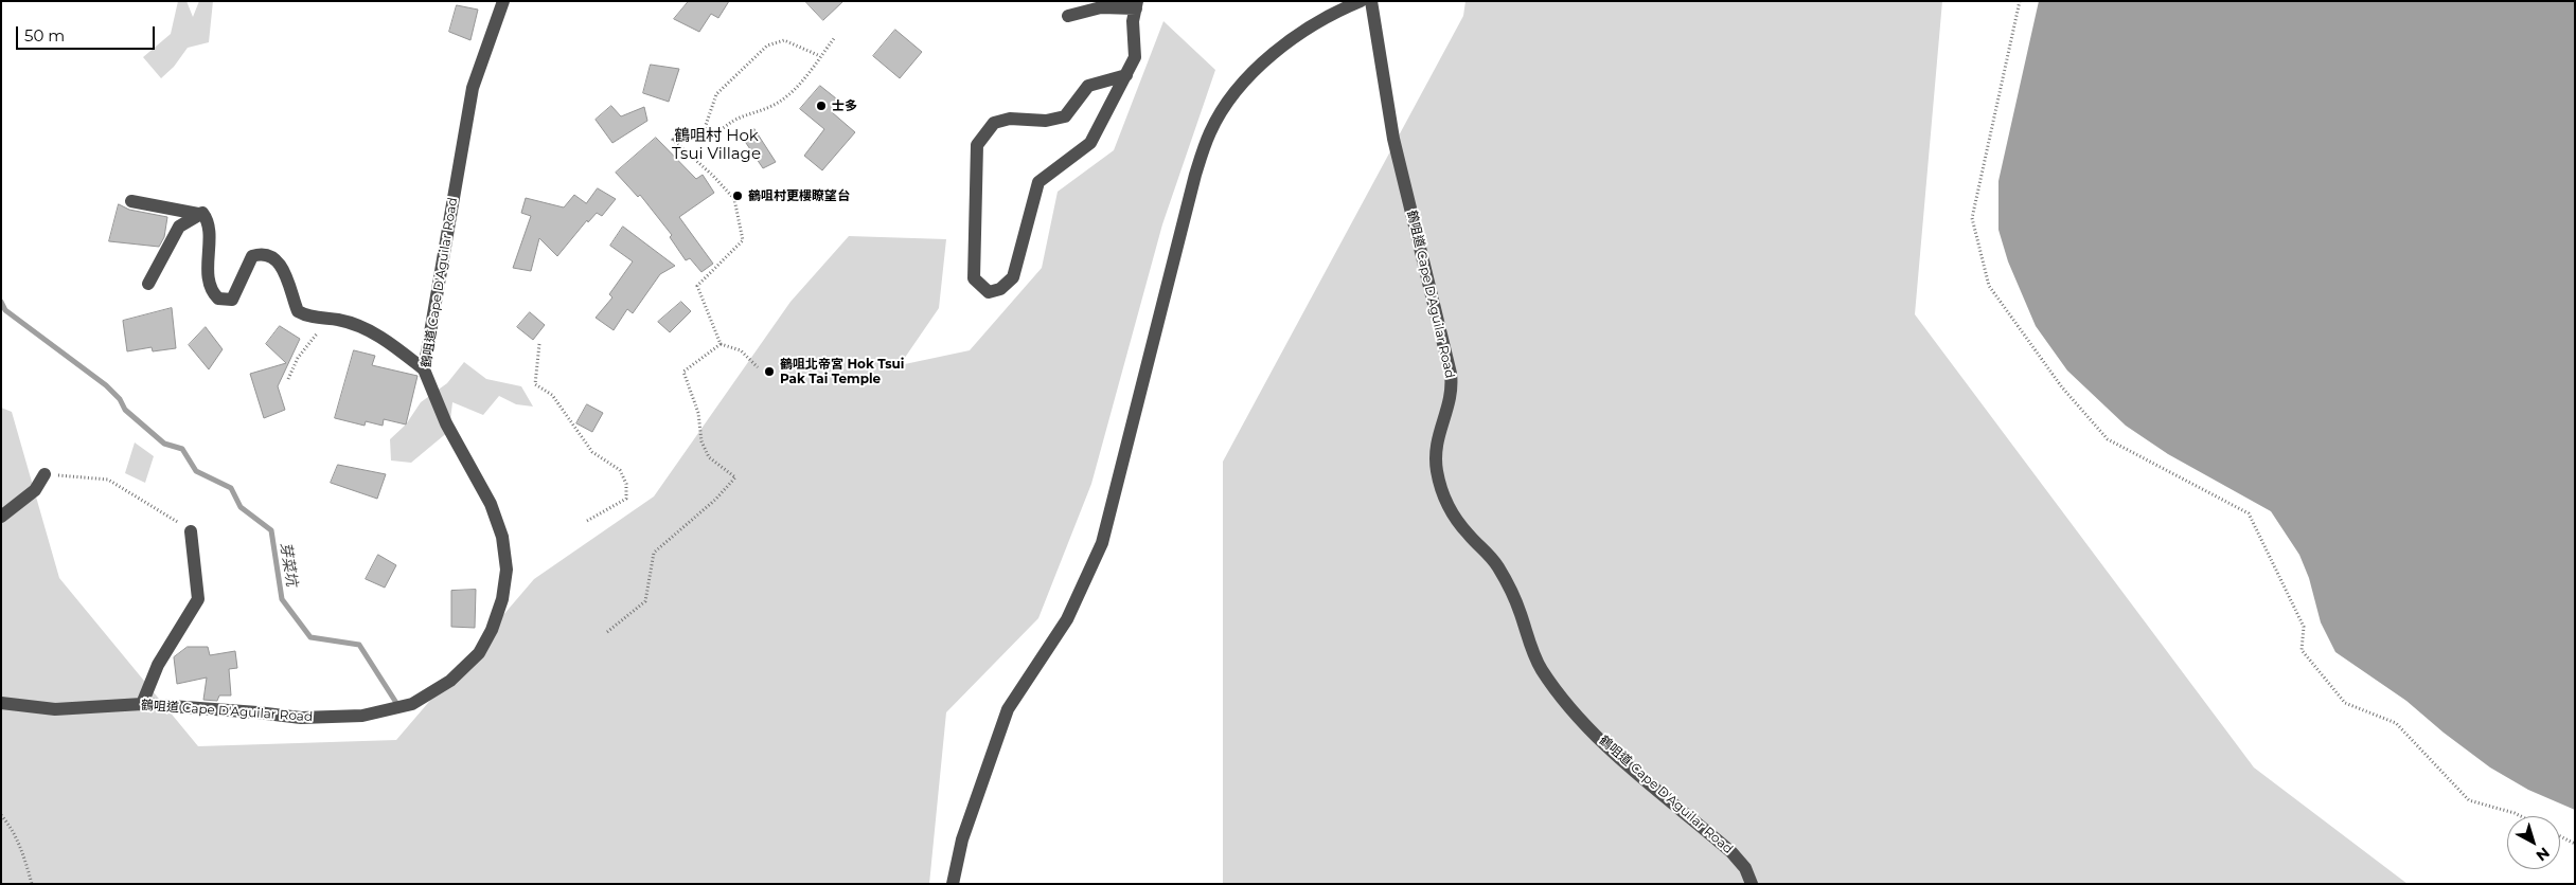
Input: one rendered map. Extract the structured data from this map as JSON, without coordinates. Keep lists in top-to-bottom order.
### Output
{
  "streets": {
    "street": ["鶴咀道 Cape D'Aguilar Road"]
  },
  "districts": ["鶴咀村 Hok Tsui Village"],
  "water": ["芽菜坑"],
  "places": ["士多", "鶴咀村更樓瞭望台", "鶴咀北帝宮 Hok Tsui Pak Tai Temple"],
  "scale_bar": "50 m",
  "north": "bottom right"
}
